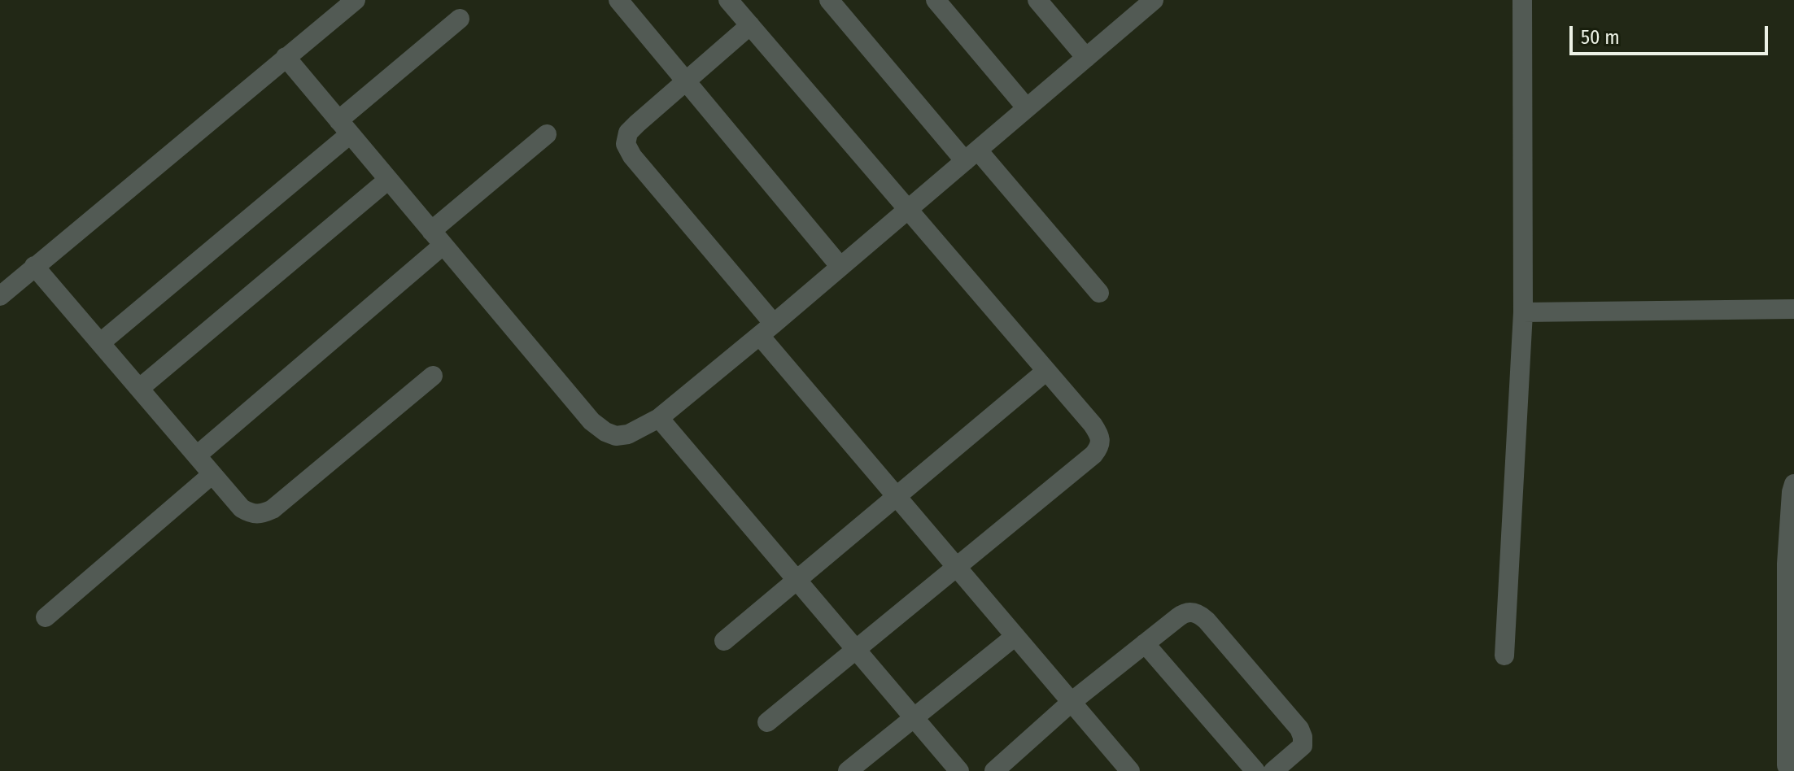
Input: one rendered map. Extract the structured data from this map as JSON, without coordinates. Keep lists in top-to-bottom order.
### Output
{
  "scale_bar": "50 m"
}
